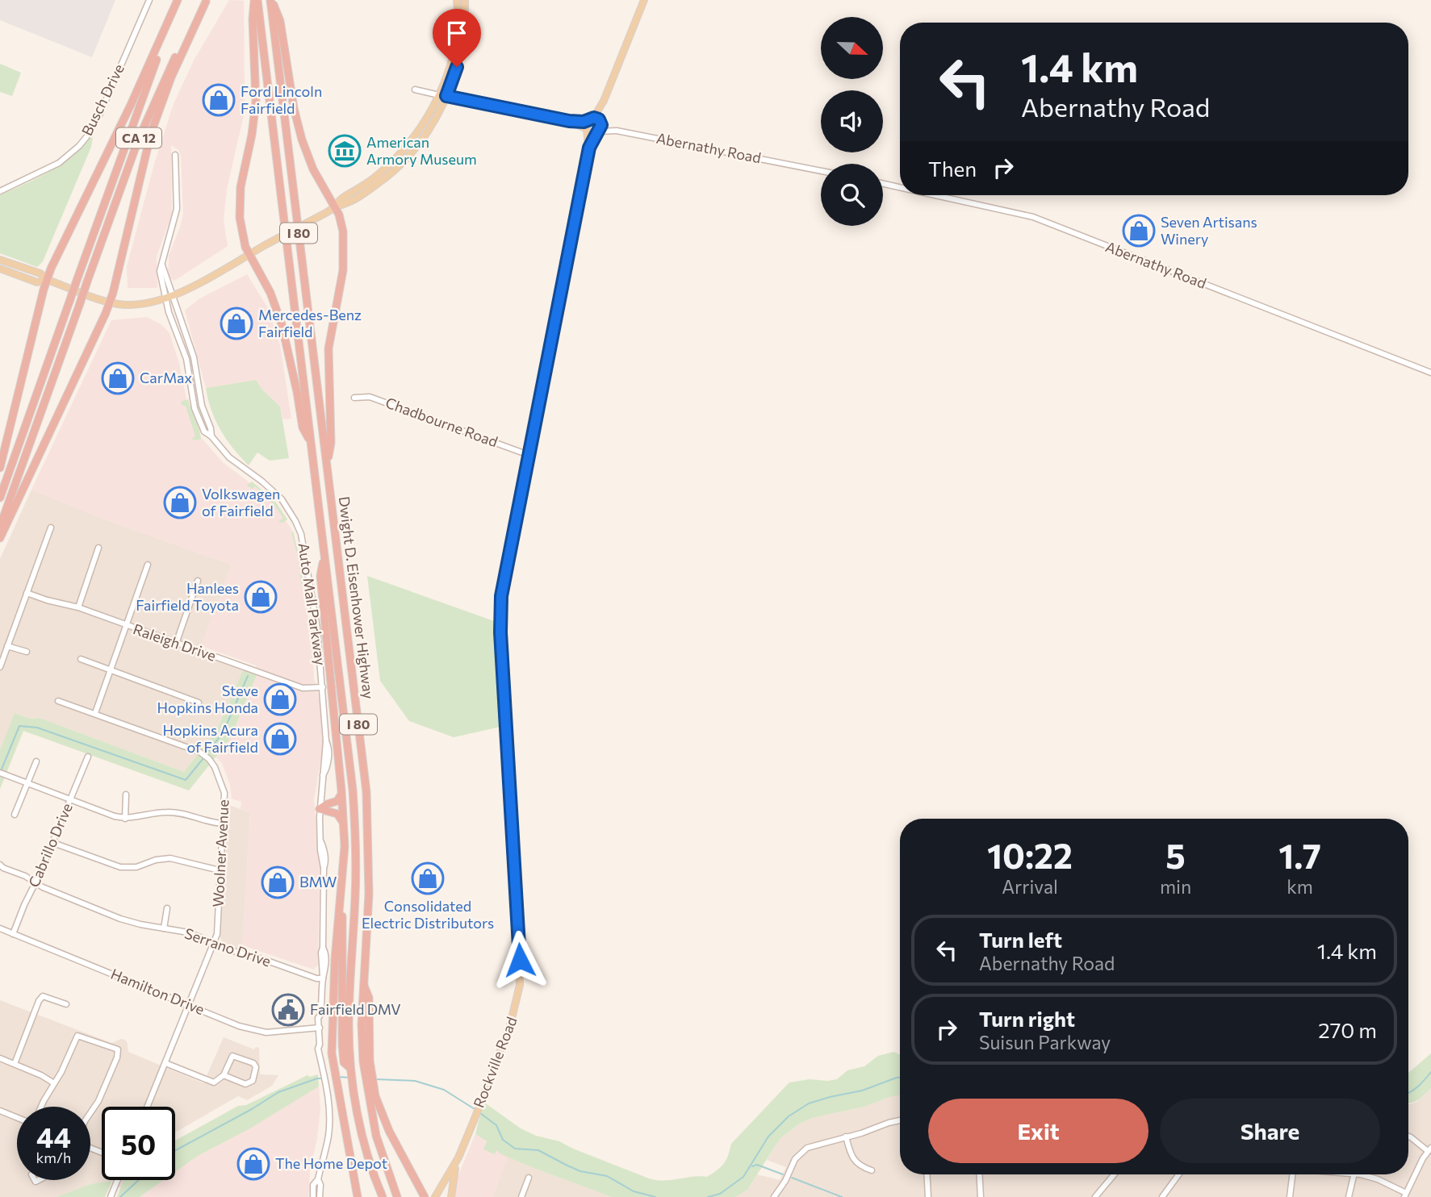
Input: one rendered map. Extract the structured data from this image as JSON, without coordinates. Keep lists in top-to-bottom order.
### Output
{
  "streets": {
    "highway": ["CA 12", "I 80", "Dwight D. Eisenhower Highway"],
    "main road": ["Rockville Road"],
    "street": [
      "Busch Drive",
      "Abernathy Road",
      "Chadbourne Road",
      "Auto Mall Parkway",
      "Raleigh Drive",
      "Cabrillo Drive",
      "Woolner Avenue",
      "Serrano Drive",
      "Hamilton Drive"
    ]
  },
  "crossings": [
    ["Abernathy Road", "Rockville Road"],
    ["Chadbourne Road", "Rockville Road"],
    ["Auto Mall Parkway", "Raleigh Drive"],
    ["Auto Mall Parkway", "Serrano Drive"],
    ["Auto Mall Parkway", "Hamilton Drive"],
    ["Cabrillo Drive", "Serrano Drive"],
    ["Cabrillo Drive", "Hamilton Drive"],
    ["Woolner Avenue", "Serrano Drive"],
    ["Woolner Avenue", "Hamilton Drive"]
  ],
  "places": {
    "shop": [
      "Ford Lincoln Fairfield",
      "Seven Artisans Winery",
      "Mercedes-Benz Fairfield",
      "CarMax",
      "Volkswagen of Fairfield",
      "Hanlees Fairfield Toyota",
      "Steve Hopkins Honda",
      "Hopkins Acura of Fairfield",
      "Consolidated Electric Distributors",
      "BMW",
      "The Home Depot"
    ],
    "museum": ["American Armory Museum"],
    "public building": ["Fairfield DMV"]
  },
  "north": "right",
  "page": {
    "turn": ["1.4 km", "Abernathy Road"],
    "then": "Then",
    "eta": [
      "10:22",
      "Arrival",
      "5",
      "min",
      "1.7",
      "km"
    ],
    "list": [
      {
        "name": "Turn left",
        "note": "Abernathy Road",
        "value": "1.4 km"
      },
      {
        "name": "Turn right",
        "note": "Suisun Parkway",
        "value": "270 m"
      }
    ],
    "buttons": ["Exit", "Share"],
    "speed": "44 km/h",
    "limit": "50"
  }
}
